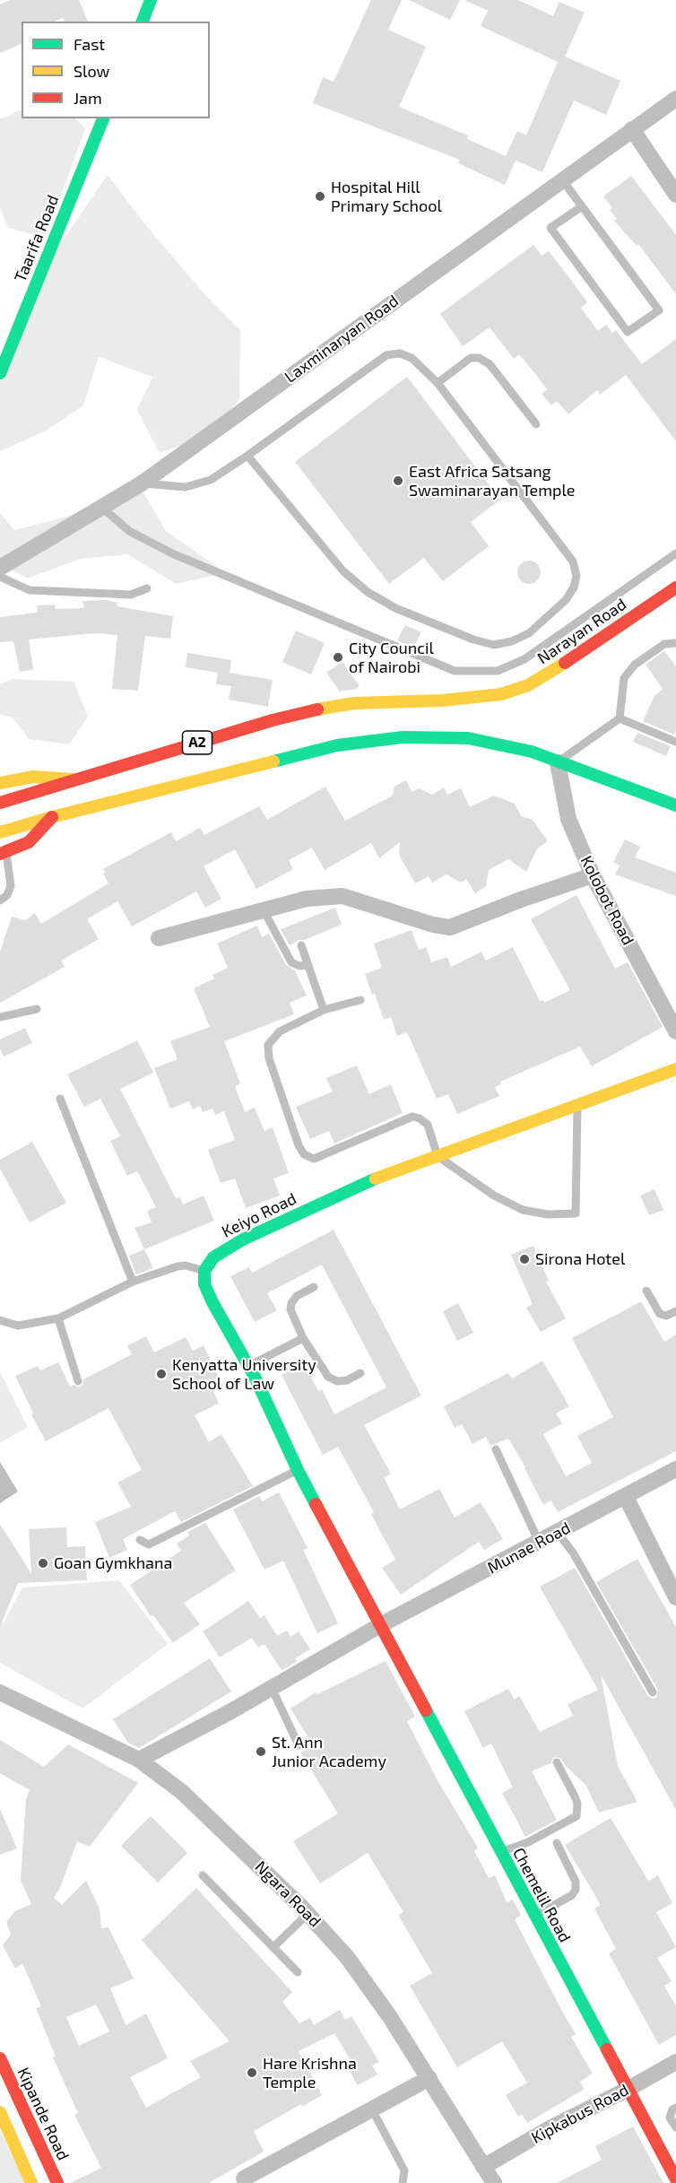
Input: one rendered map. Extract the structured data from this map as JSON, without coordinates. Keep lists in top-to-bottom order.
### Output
{
  "streets": {
    "street": [
      "Taarifa Road",
      "Laxminaryan Road",
      "Narayan Road",
      "A2",
      "Kolobot Road",
      "Keiyo Road",
      "Munae Road",
      "Ngara Road",
      "Chemelil Road",
      "Kipande Road",
      "Kipkabus Road"
    ]
  },
  "crossings": [
    ["Narayan Road", "A2"],
    ["A2", "Kolobot Road"],
    ["Munae Road", "Ngara Road"],
    ["Munae Road", "Chemelil Road"],
    ["Ngara Road", "Kipkabus Road"],
    ["Chemelil Road", "Kipkabus Road"]
  ],
  "places": [
    "Hospital Hill Primary School",
    "East Africa Satsang Swaminarayan Temple",
    "City Council of Nairobi",
    "Sirona Hotel",
    "Kenyatta University School of Law",
    "Goan Gymkhana",
    "St. Ann Junior Academy",
    "Hare Krishna Temple"
  ],
  "legend": ["Fast", "Slow", "Jam"]
}
